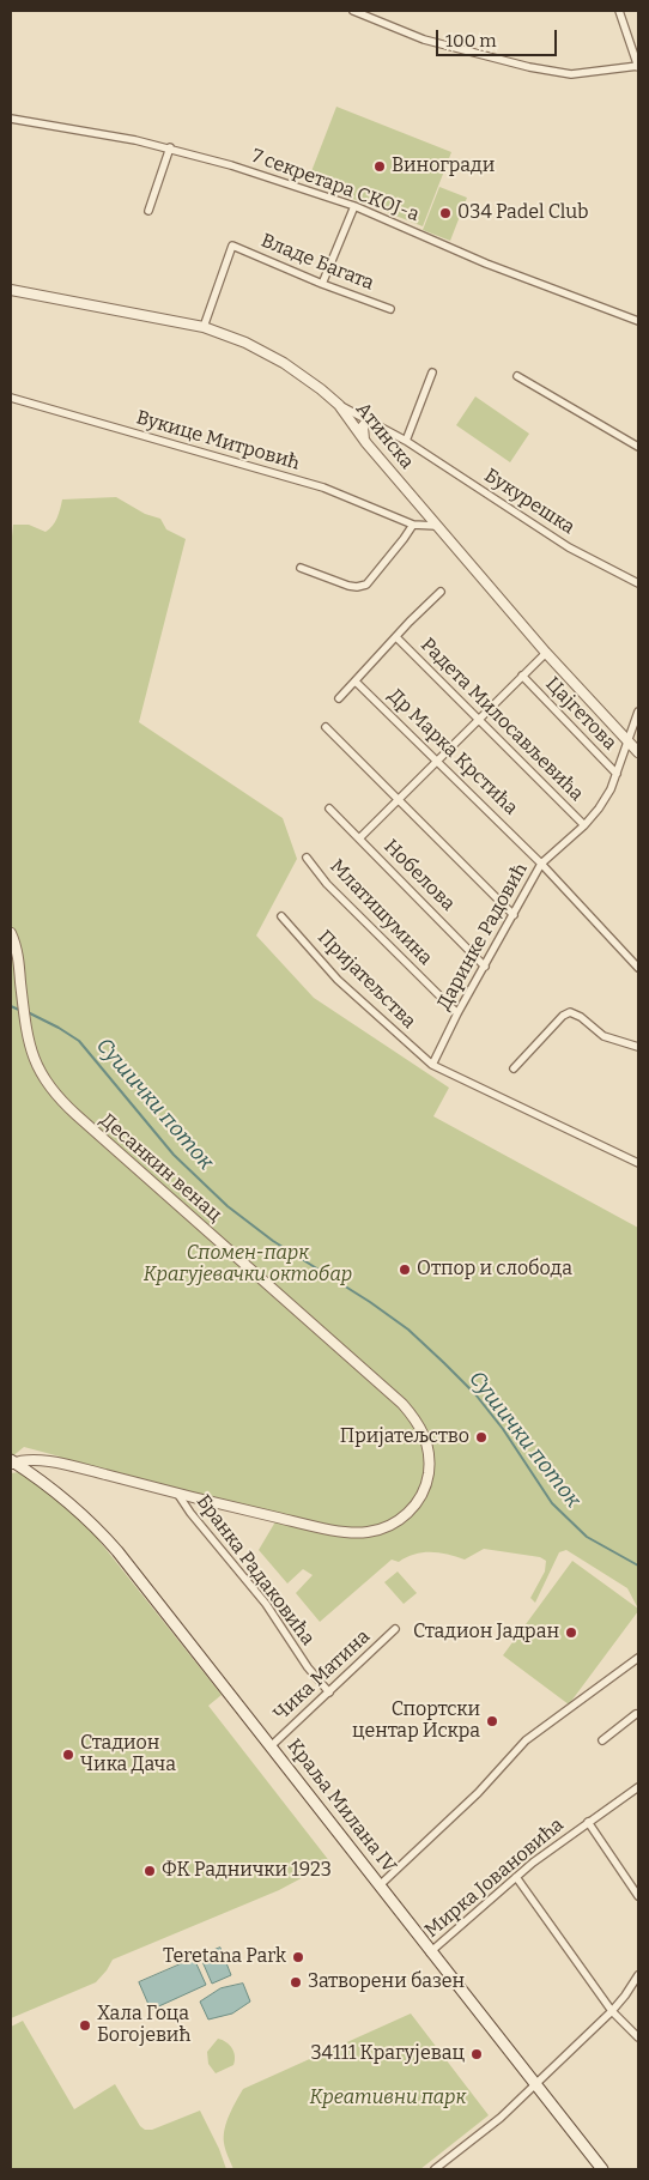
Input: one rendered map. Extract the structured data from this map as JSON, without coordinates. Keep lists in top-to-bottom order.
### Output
{
  "streets": {
    "main road": ["Краља Милана IV"],
    "street": [
      "7 секретара СКОЈ-а",
      "Владе Багата",
      "Атинска",
      "Вукице Митровић",
      "Букурешка",
      "Цајгетова",
      "Радета Милосављевића",
      "Др Марка Крстића",
      "Нобелова",
      "Млатишумина",
      "Даринке Радовић",
      "Пријатељства",
      "Десанкин венац",
      "Бранка Радаковића",
      "Чика Матина",
      "Мирка Јовановића"
    ]
  },
  "crossings": [
    ["Владе Багата", "Атинска"],
    ["Атинска", "Вукице Митровић"],
    ["Атинска", "Букурешка"],
    ["Атинска", "Даринке Радовић"],
    ["Цајгетова", "Даринке Радовић"],
    ["Радета Милосављевића", "Даринке Радовић"],
    ["Др Марка Крстића", "Даринке Радовић"],
    ["Нобелова", "Даринке Радовић"],
    ["Млатишумина", "Даринке Радовић"],
    ["Даринке Радовић", "Пријатељства"],
    ["Десанкин венац", "Бранка Радаковића"],
    ["Десанкин венац", "Краља Милана IV"],
    ["Бранка Радаковића", "Чика Матина"],
    ["Чика Матина", "Краља Милана IV"],
    ["Краља Милана IV", "Мирка Јовановића"]
  ],
  "water": ["Сушички поток"],
  "parks": ["Спомен-парк Крагујевачки октобар", "Креативни парк"],
  "places": [
    "Виногради",
    "034 Padel Club",
    "Отпор и слобода",
    "Пријатељство",
    "Стадион Јадран",
    "Спортски центар Искра",
    "Стадион Чика Дача",
    "ФК Раднички 1923",
    "Teretana Park",
    "Затворени базен",
    "Хала Гоца Богојевић",
    "34111 Крагујевац"
  ],
  "scale_bar": "100 m"
}
